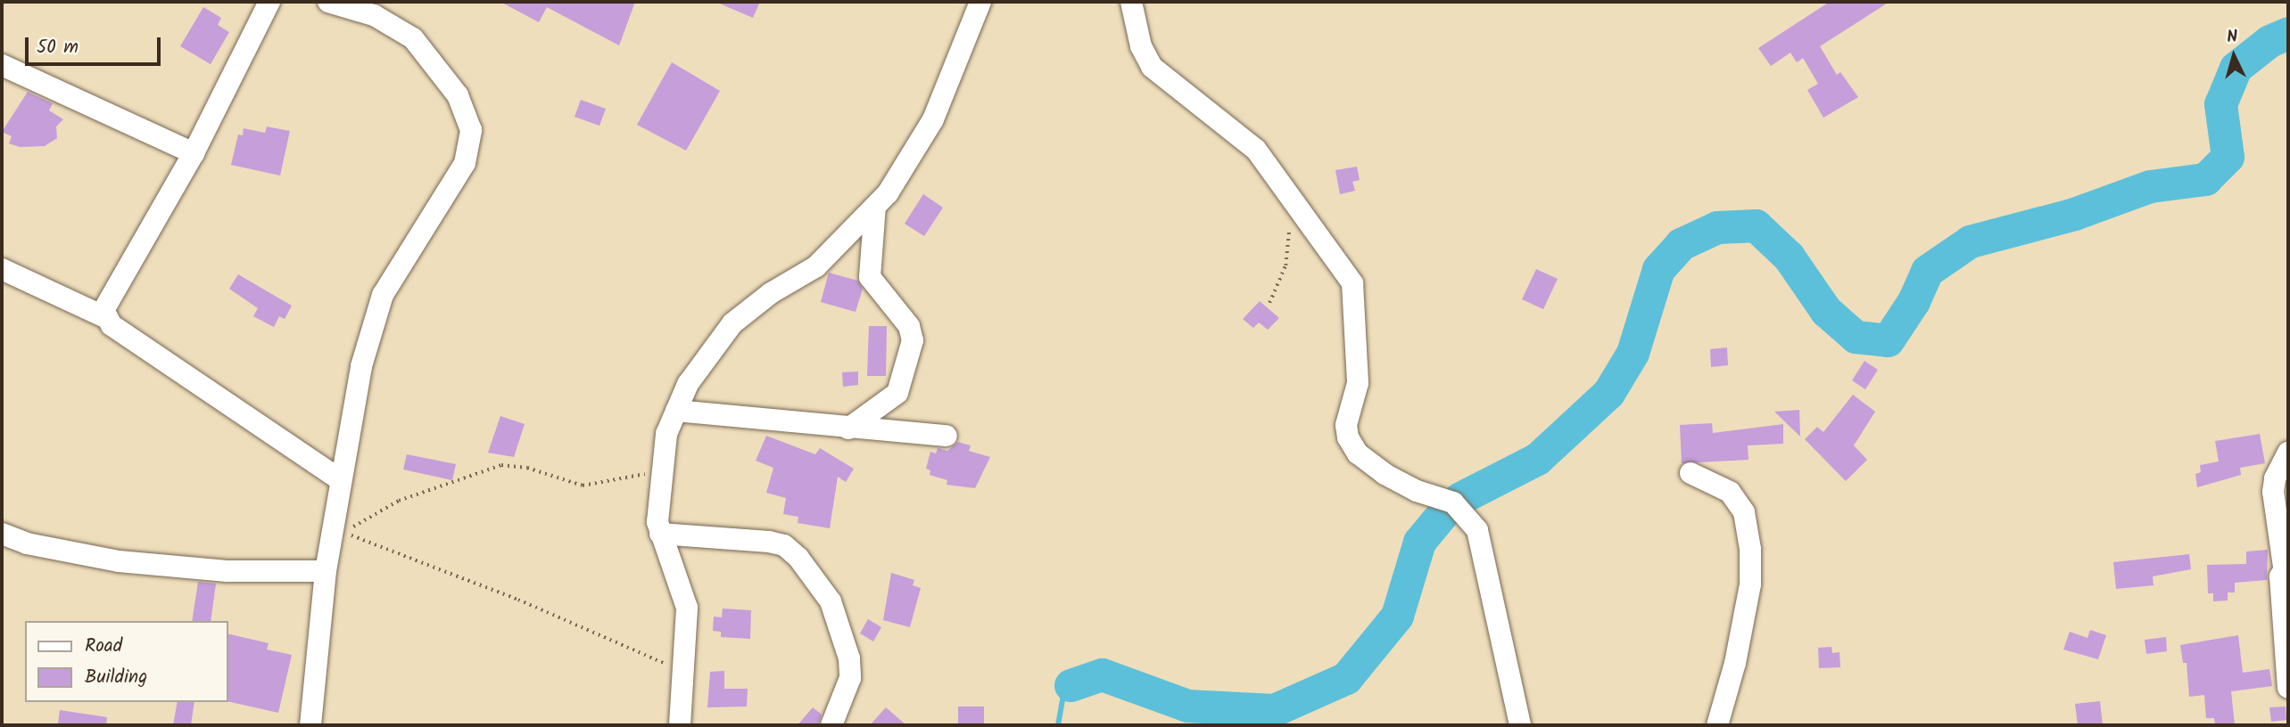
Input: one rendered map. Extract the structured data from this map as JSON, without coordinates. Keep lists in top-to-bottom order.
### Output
{
  "legend": ["Road", "Building"],
  "scale_bar": "50 m",
  "north": "top"
}
